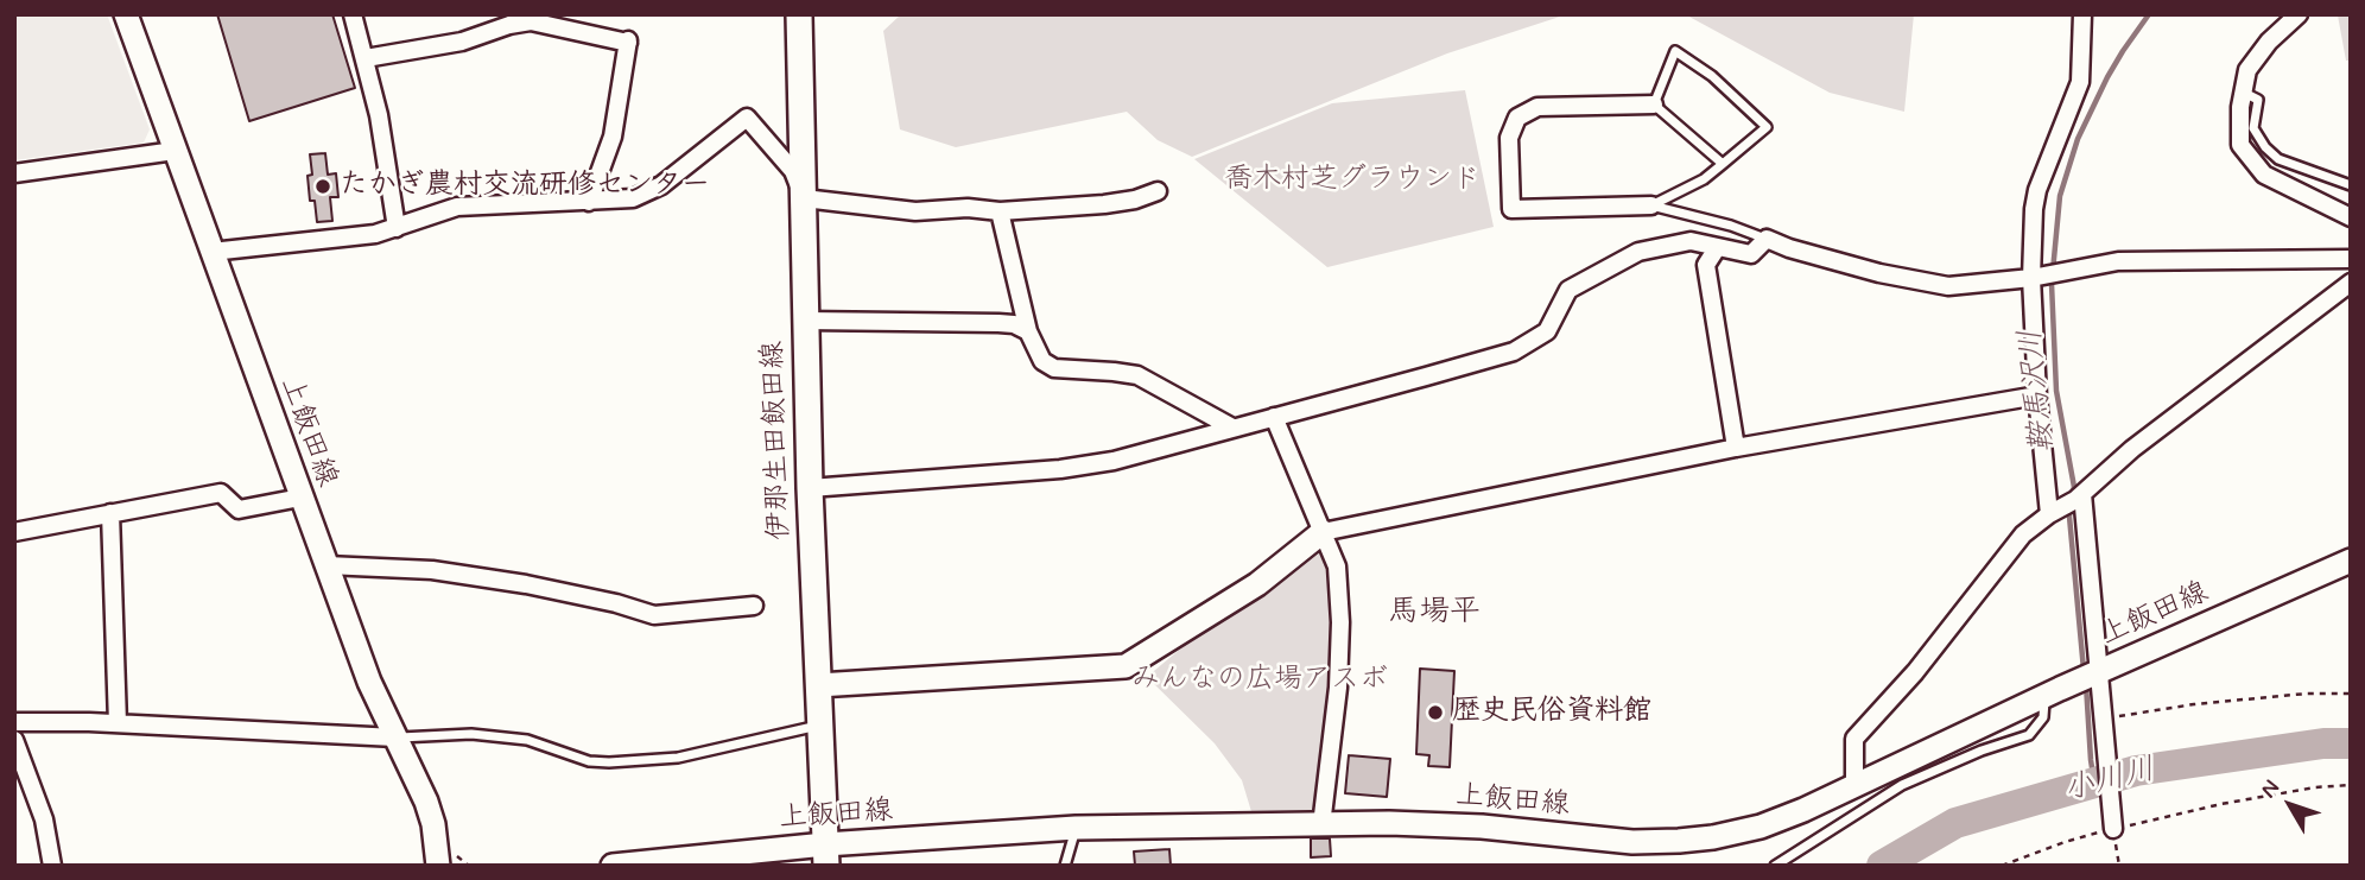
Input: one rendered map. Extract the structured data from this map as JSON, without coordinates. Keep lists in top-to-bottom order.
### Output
{
  "streets": {
    "main road": ["上飯田線", "伊那生田飯田線"]
  },
  "crossings": [
    ["上飯田線", "伊那生田飯田線"]
  ],
  "districts": ["馬場平"],
  "water": ["鞍馬沢川", "小川川"],
  "parks": ["喬木村芝グラウンド", "みんなの広場アスボ"],
  "places": ["たかぎ農村交流研修センター", "歴史民俗資料館"],
  "north": "top left"
}
